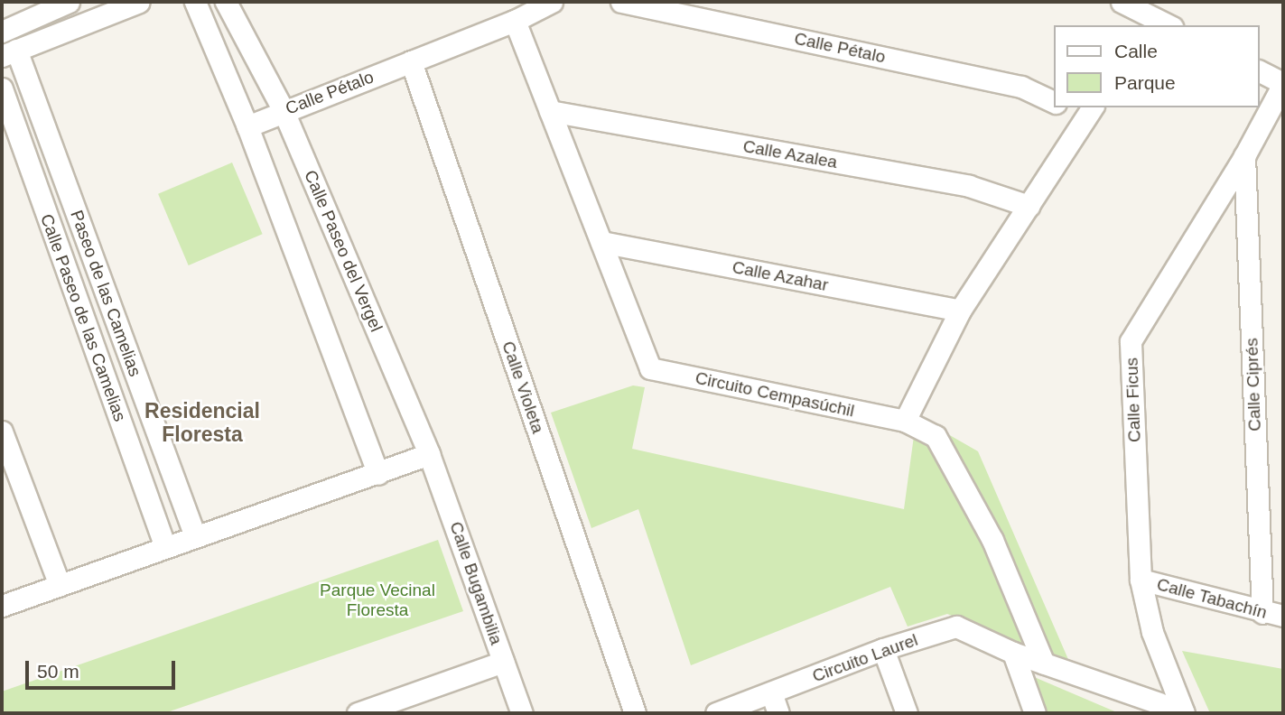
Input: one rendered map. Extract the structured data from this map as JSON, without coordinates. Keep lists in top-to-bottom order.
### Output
{
  "streets": {
    "street": [
      "Calle Pétalo",
      "Calle Azalea",
      "Calle Paseo del Vergel",
      "Calle Azahar",
      "Paseo de las Camelias",
      "Calle Paseo de las Camelias",
      "Calle Ciprés",
      "Calle Violeta",
      "Circuito Cempasúchil",
      "Calle Ficus",
      "Calle Bugambilia",
      "Calle Tabachín",
      "Circuito Laurel"
    ]
  },
  "crossings": [
    ["Calle Pétalo", "Calle Paseo del Vergel"],
    ["Calle Pétalo", "Calle Violeta"],
    ["Calle Pétalo", "Circuito Cempasúchil"],
    ["Calle Azalea", "Circuito Cempasúchil"],
    ["Calle Paseo del Vergel", "Calle Bugambilia"],
    ["Calle Azahar", "Circuito Cempasúchil"],
    ["Calle Ciprés", "Calle Ficus"],
    ["Calle Ciprés", "Calle Tabachín"],
    ["Calle Ficus", "Calle Tabachín"],
    ["Calle Ficus", "Circuito Laurel"]
  ],
  "districts": ["Residencial Floresta"],
  "parks": ["Parque Vecinal Floresta"],
  "legend": ["Calle", "Parque"],
  "scale_bar": "50 m"
}
